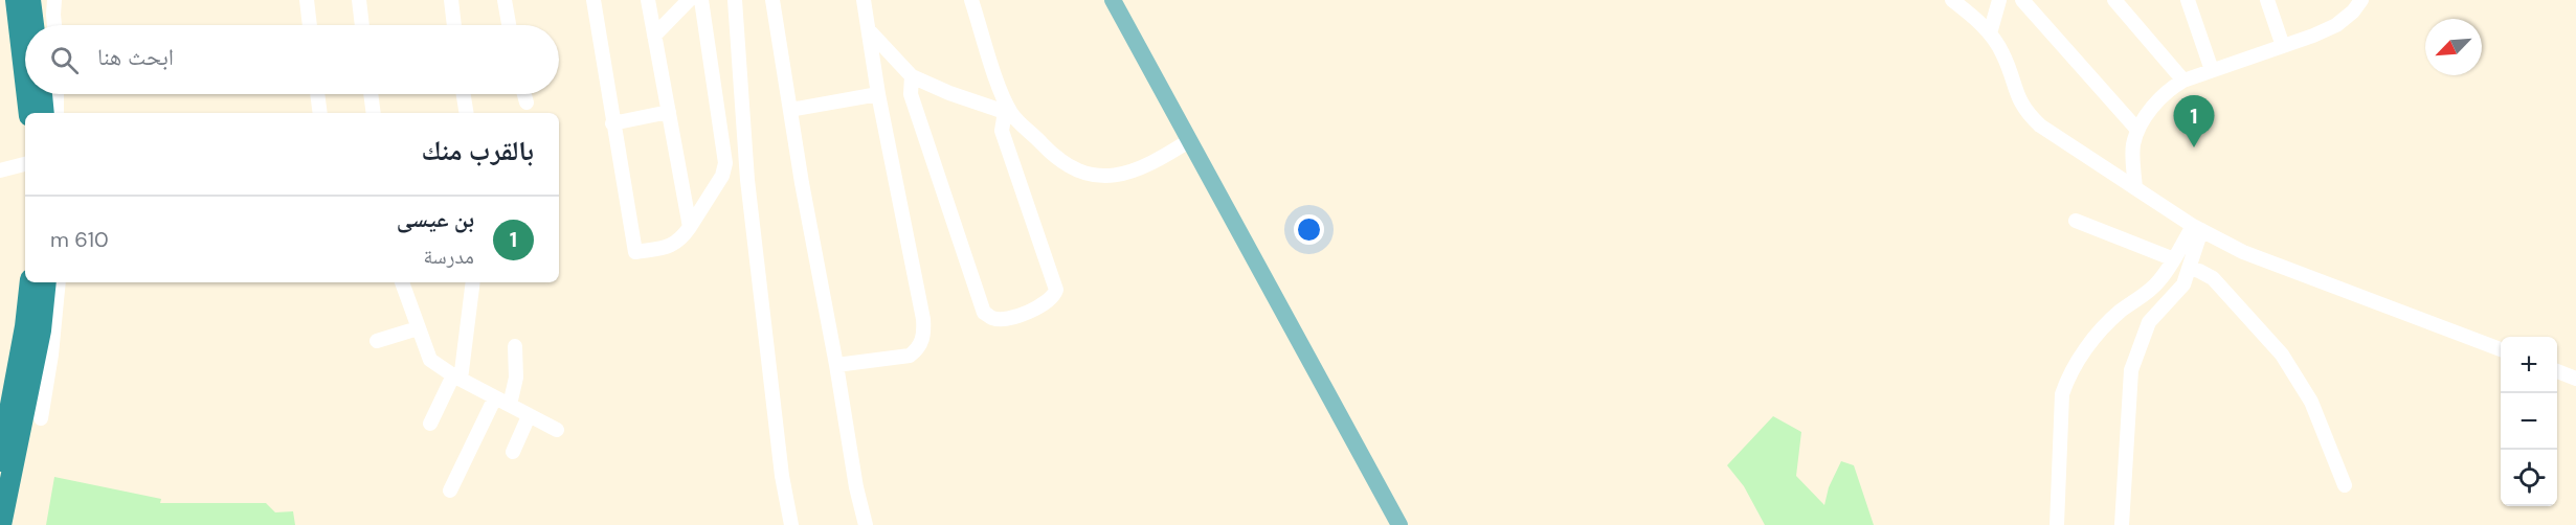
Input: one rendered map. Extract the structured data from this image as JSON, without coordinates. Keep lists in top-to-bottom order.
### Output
{
  "north": "bottom left",
  "page": {
    "search": "ابحث هنا",
    "pins": "1",
    "heading": "بالقرب منك",
    "list": [
      {
        "mark": "1",
        "name": "بن عيسى",
        "note": "مدرسة",
        "value": "610 m"
      }
    ],
    "map_buttons": ["+", "−"]
  }
}
